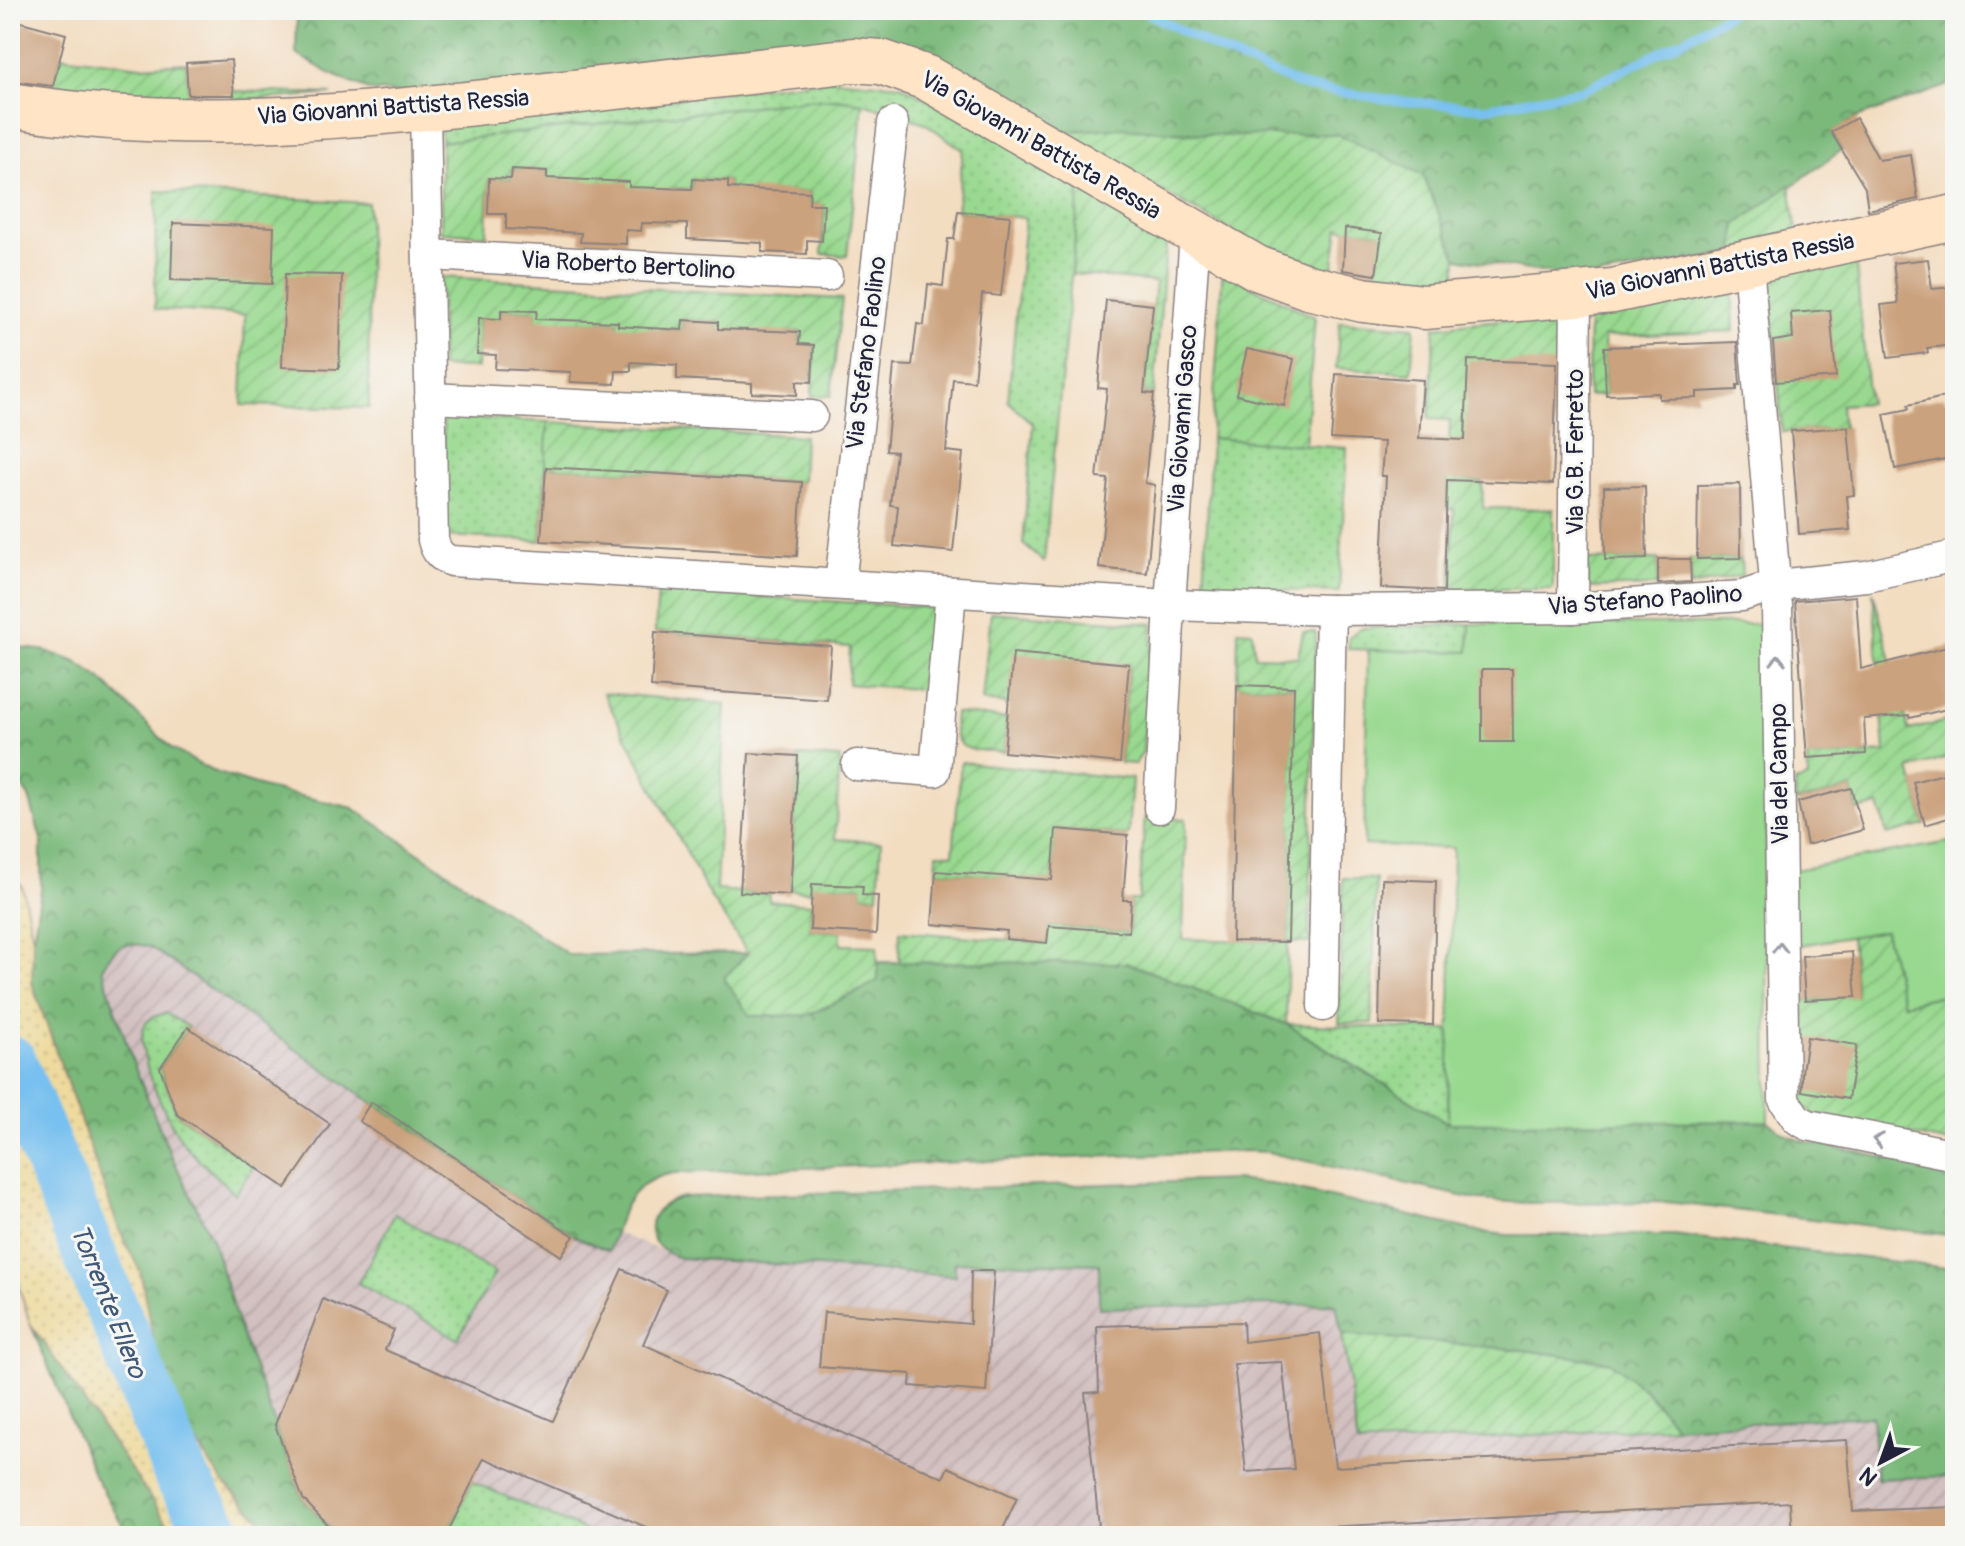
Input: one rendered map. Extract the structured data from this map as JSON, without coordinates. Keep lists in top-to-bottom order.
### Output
{
  "streets": {
    "street": [
      "Via Giovanni Battista Ressia",
      "Via Roberto Bertolino",
      "Via Stefano Paolino",
      "Via Giovanni Gasco",
      "Via G.B. Ferretto",
      "Via del Campo"
    ]
  },
  "crossings": [
    ["Via Giovanni Battista Ressia", "Via Giovanni Gasco"],
    ["Via Giovanni Battista Ressia", "Via G.B. Ferretto"],
    ["Via Giovanni Battista Ressia", "Via del Campo"],
    ["Via Stefano Paolino", "Via Giovanni Gasco"],
    ["Via Stefano Paolino", "Via G.B. Ferretto"],
    ["Via Stefano Paolino", "Via del Campo"]
  ],
  "one_way": ["Via del Campo"],
  "water": ["Torrente Ellero"],
  "north": "bottom left"
}
